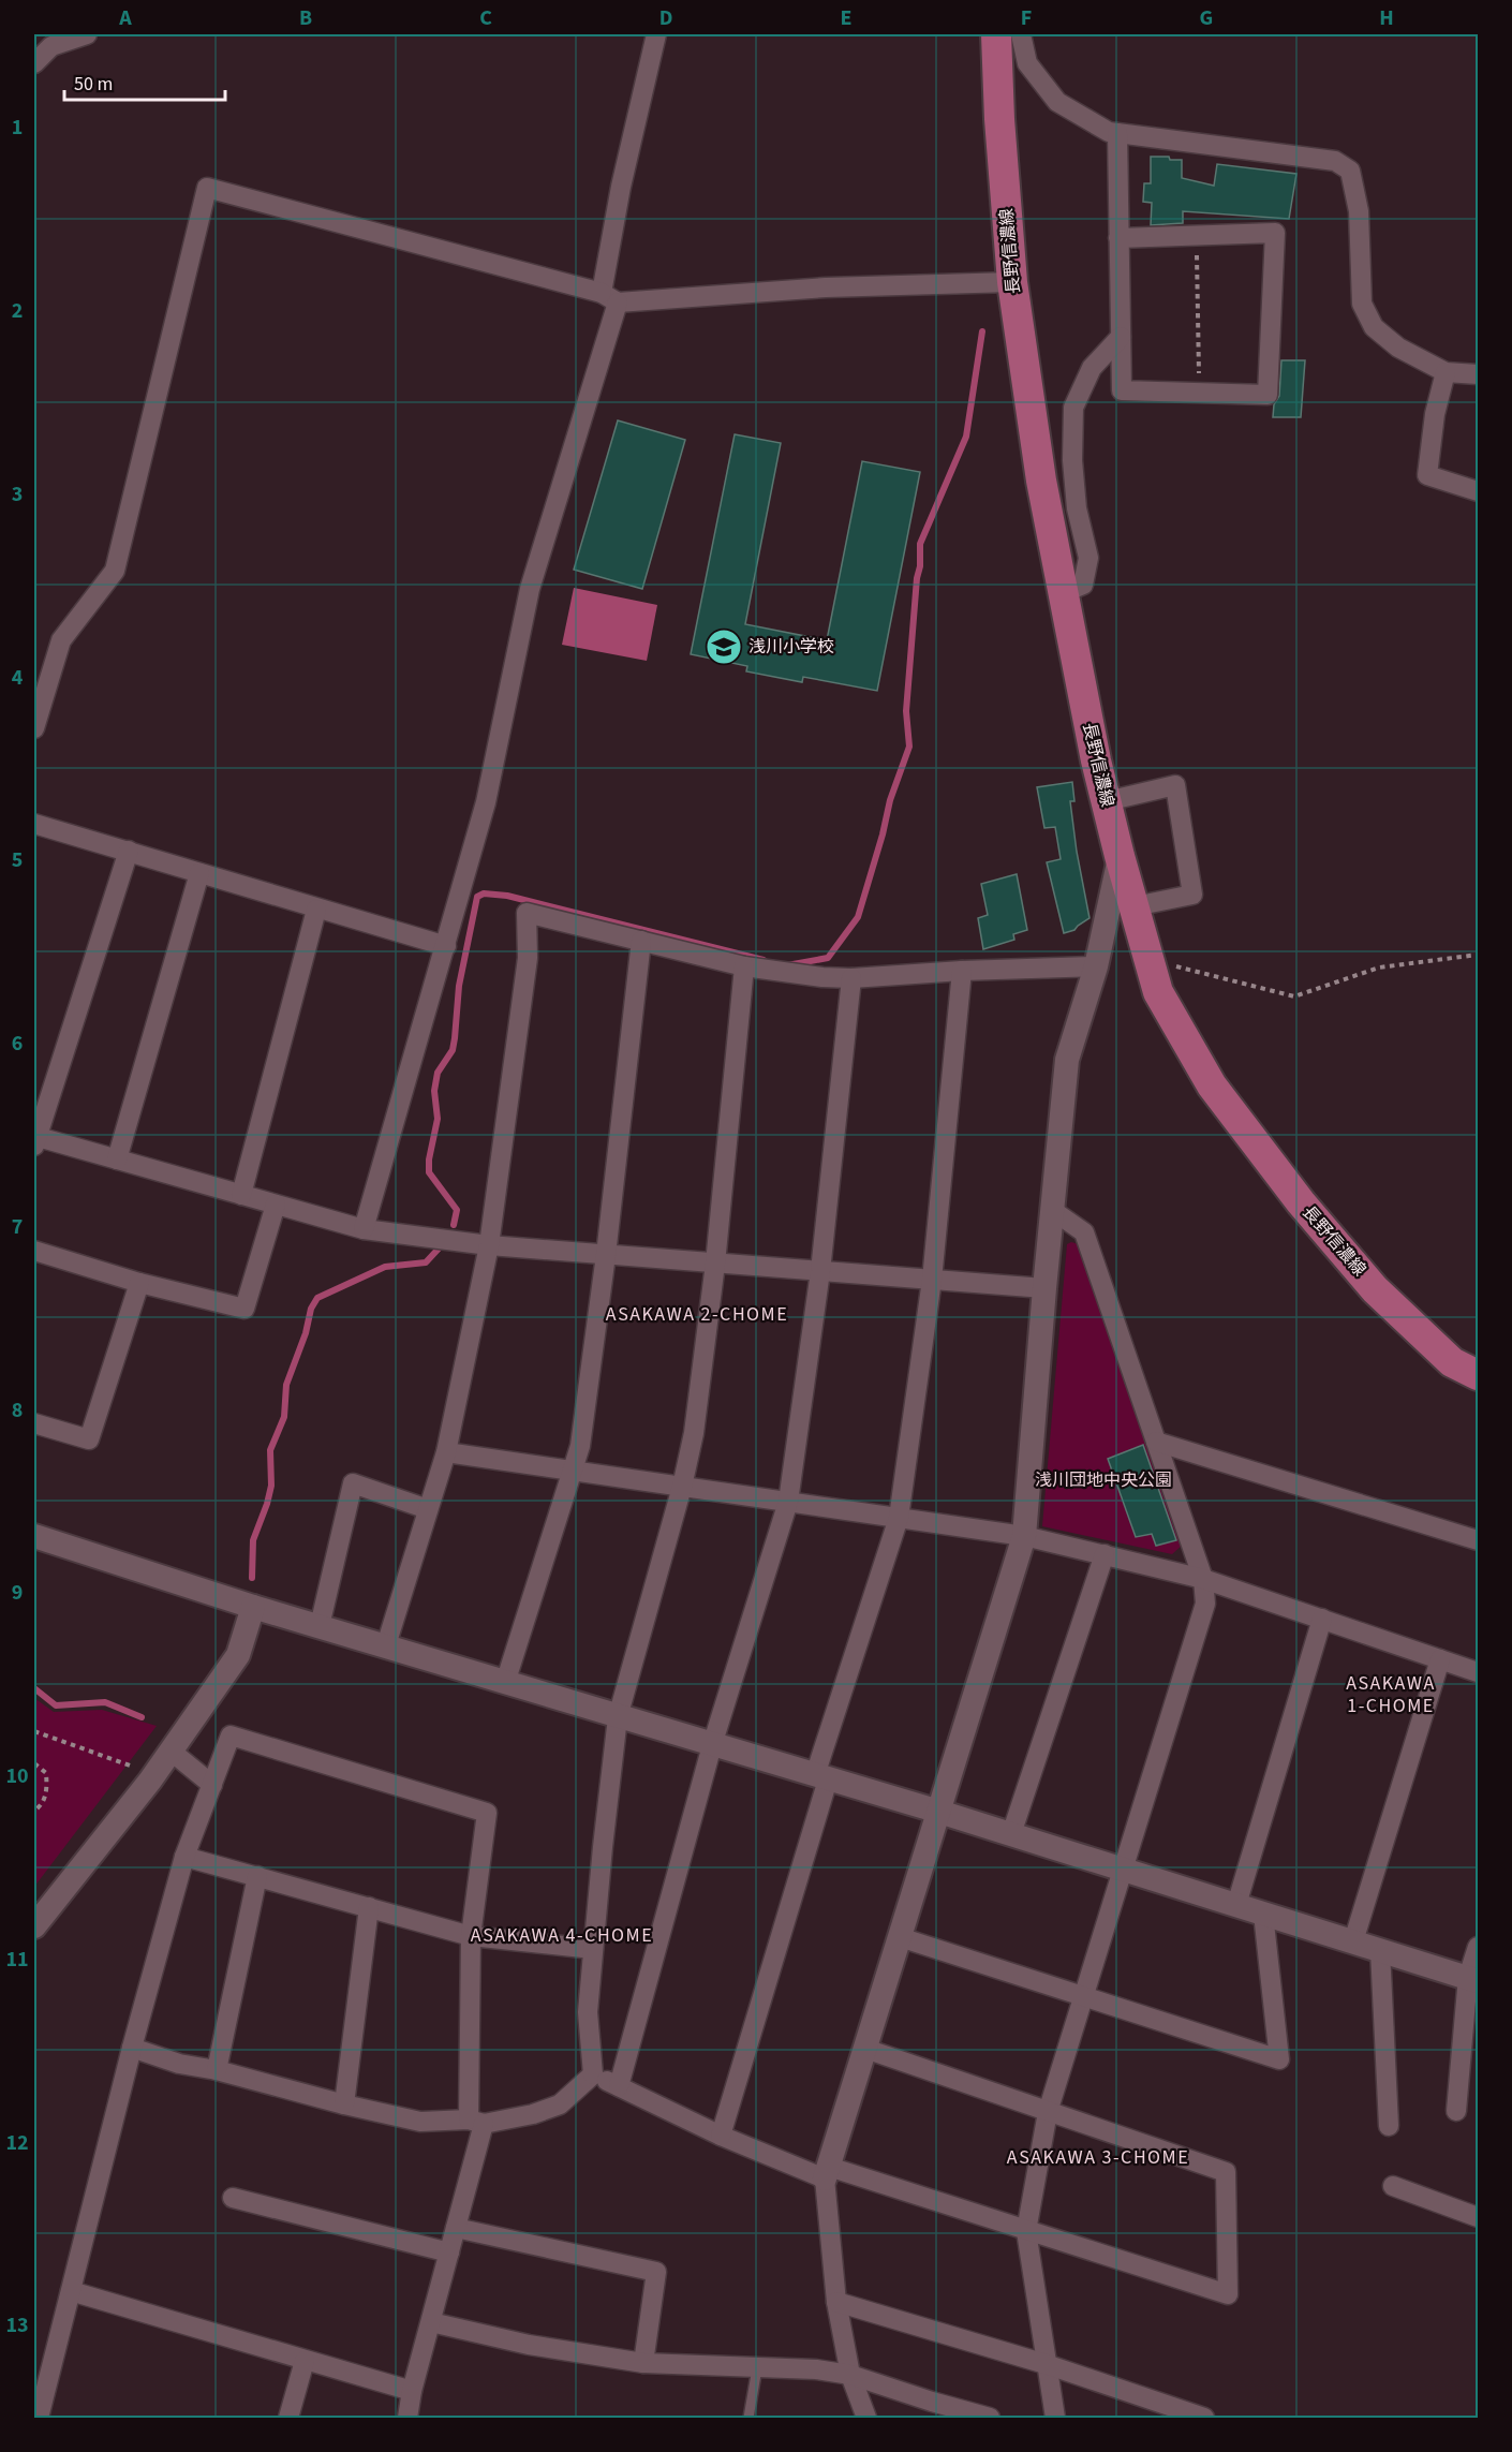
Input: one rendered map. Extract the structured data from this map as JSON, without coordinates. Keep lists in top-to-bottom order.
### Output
{
  "streets": {
    "main road": ["長野信濃線"]
  },
  "districts": [
    "ASAKAWA 2-CHOME",
    "ASAKAWA 1-CHOME",
    "ASAKAWA 4-CHOME",
    "ASAKAWA 3-CHOME"
  ],
  "parks": ["浅川団地中央公園"],
  "places": {
    "school or university": ["浅川小学校"]
  },
  "scale_bar": "50 m",
  "grid": {
    "columns": [
      "A",
      "B",
      "C",
      "D",
      "E",
      "F",
      "G",
      "H"
    ],
    "rows": [
      "1",
      "2",
      "3",
      "4",
      "5",
      "6",
      "7",
      "8",
      "9",
      "10",
      "11",
      "12",
      "13"
    ]
  }
}
